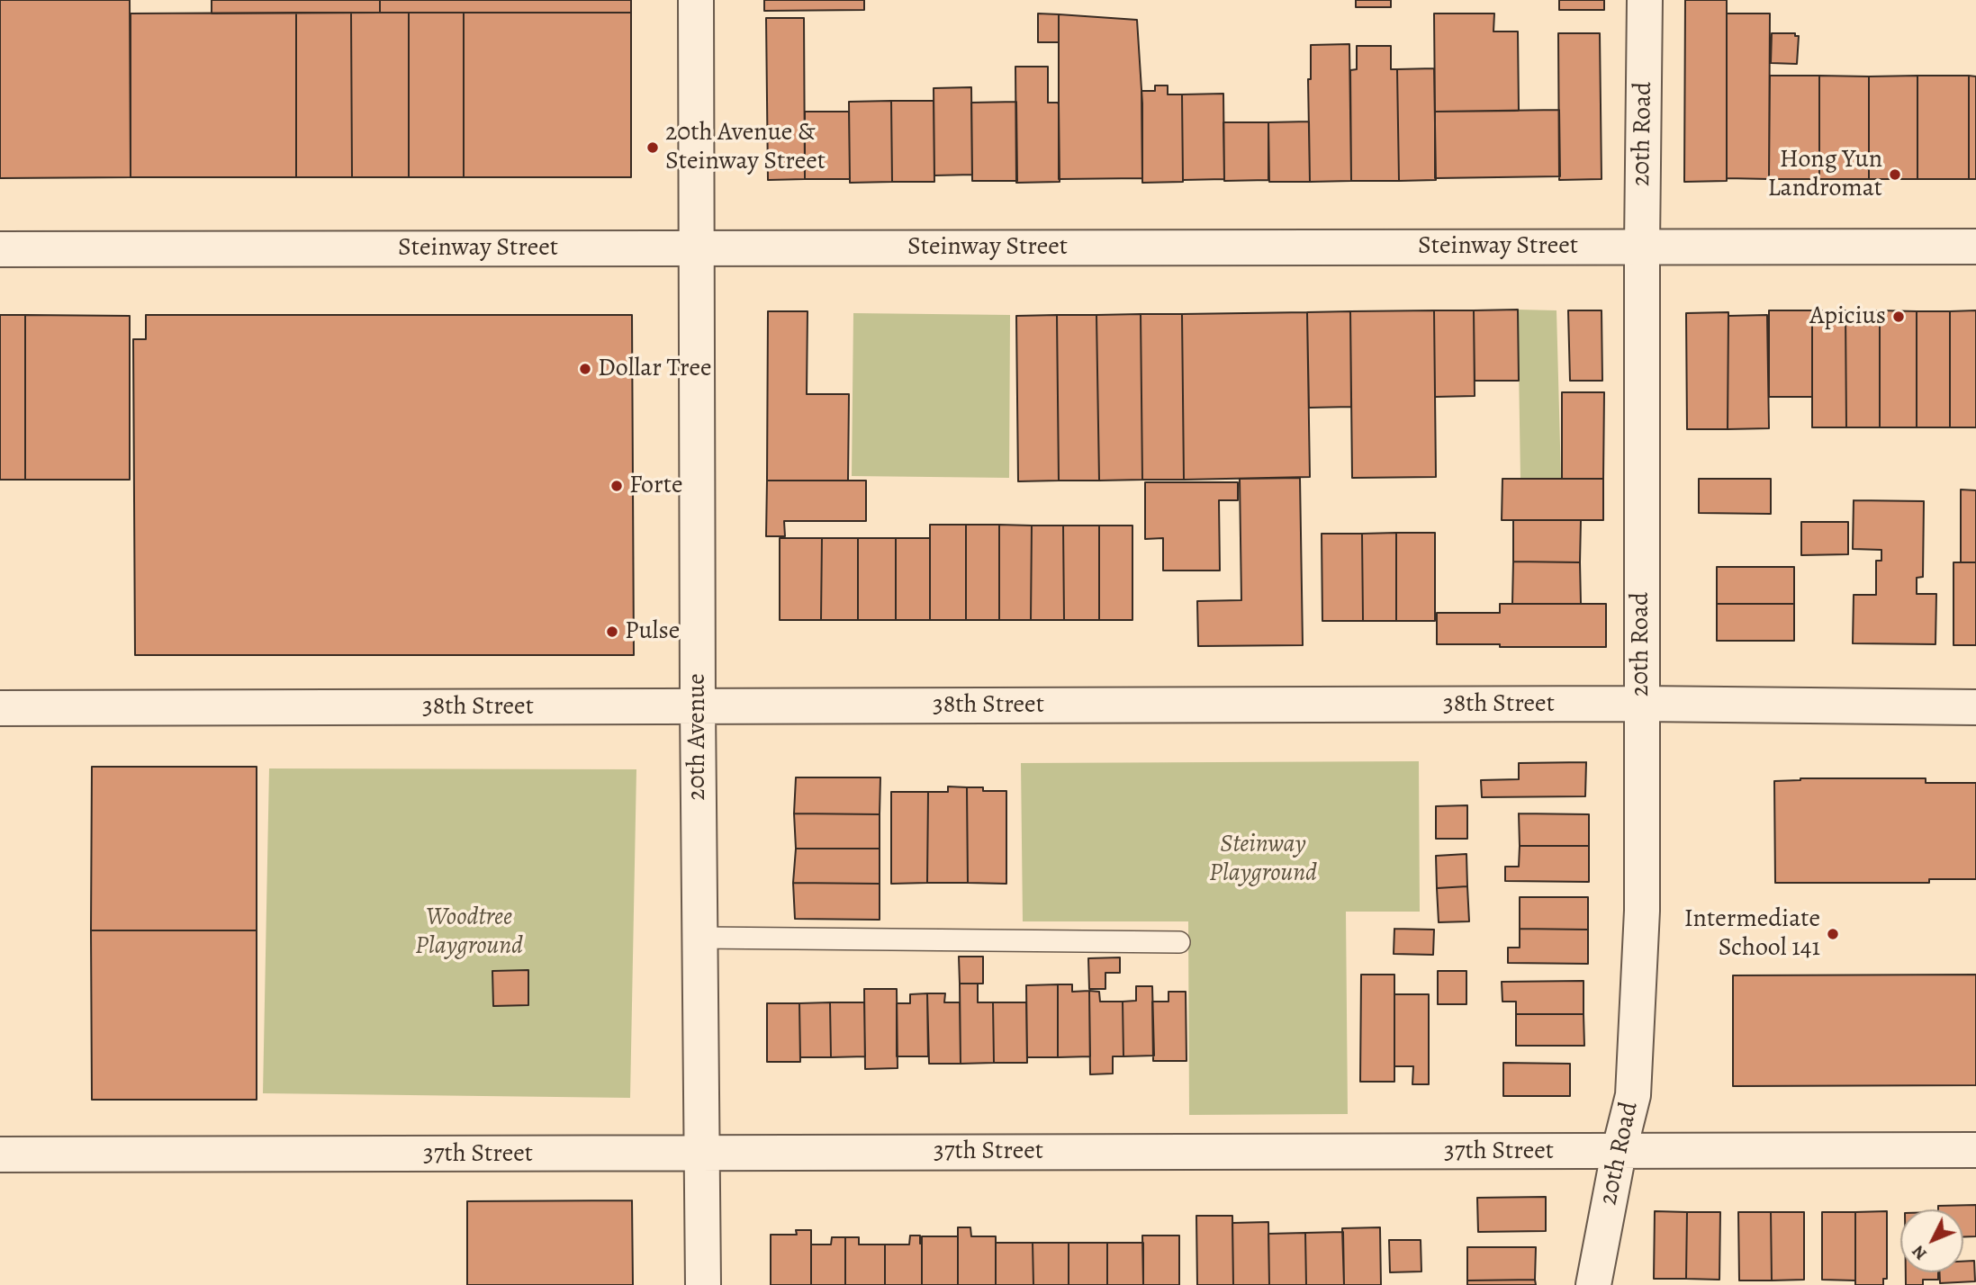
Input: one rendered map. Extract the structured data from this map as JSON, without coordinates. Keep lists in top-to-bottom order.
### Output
{
  "streets": {
    "street": [
      "20th Road",
      "Steinway Street",
      "38th Street",
      "20th Avenue",
      "37th Street"
    ]
  },
  "crossings": [
    ["20th Road", "Steinway Street"],
    ["20th Road", "38th Street"],
    ["20th Road", "37th Street"],
    ["Steinway Street", "20th Avenue"],
    ["38th Street", "20th Avenue"],
    ["20th Avenue", "37th Street"]
  ],
  "parks": ["Steinway Playground", "Woodtree Playground"],
  "places": [
    "20th Avenue & Steinway Street",
    "Hong Yun Landromat",
    "Apicius",
    "Dollar Tree",
    "Forte",
    "Pulse",
    "Intermediate School 141"
  ],
  "north": "bottom left"
}
